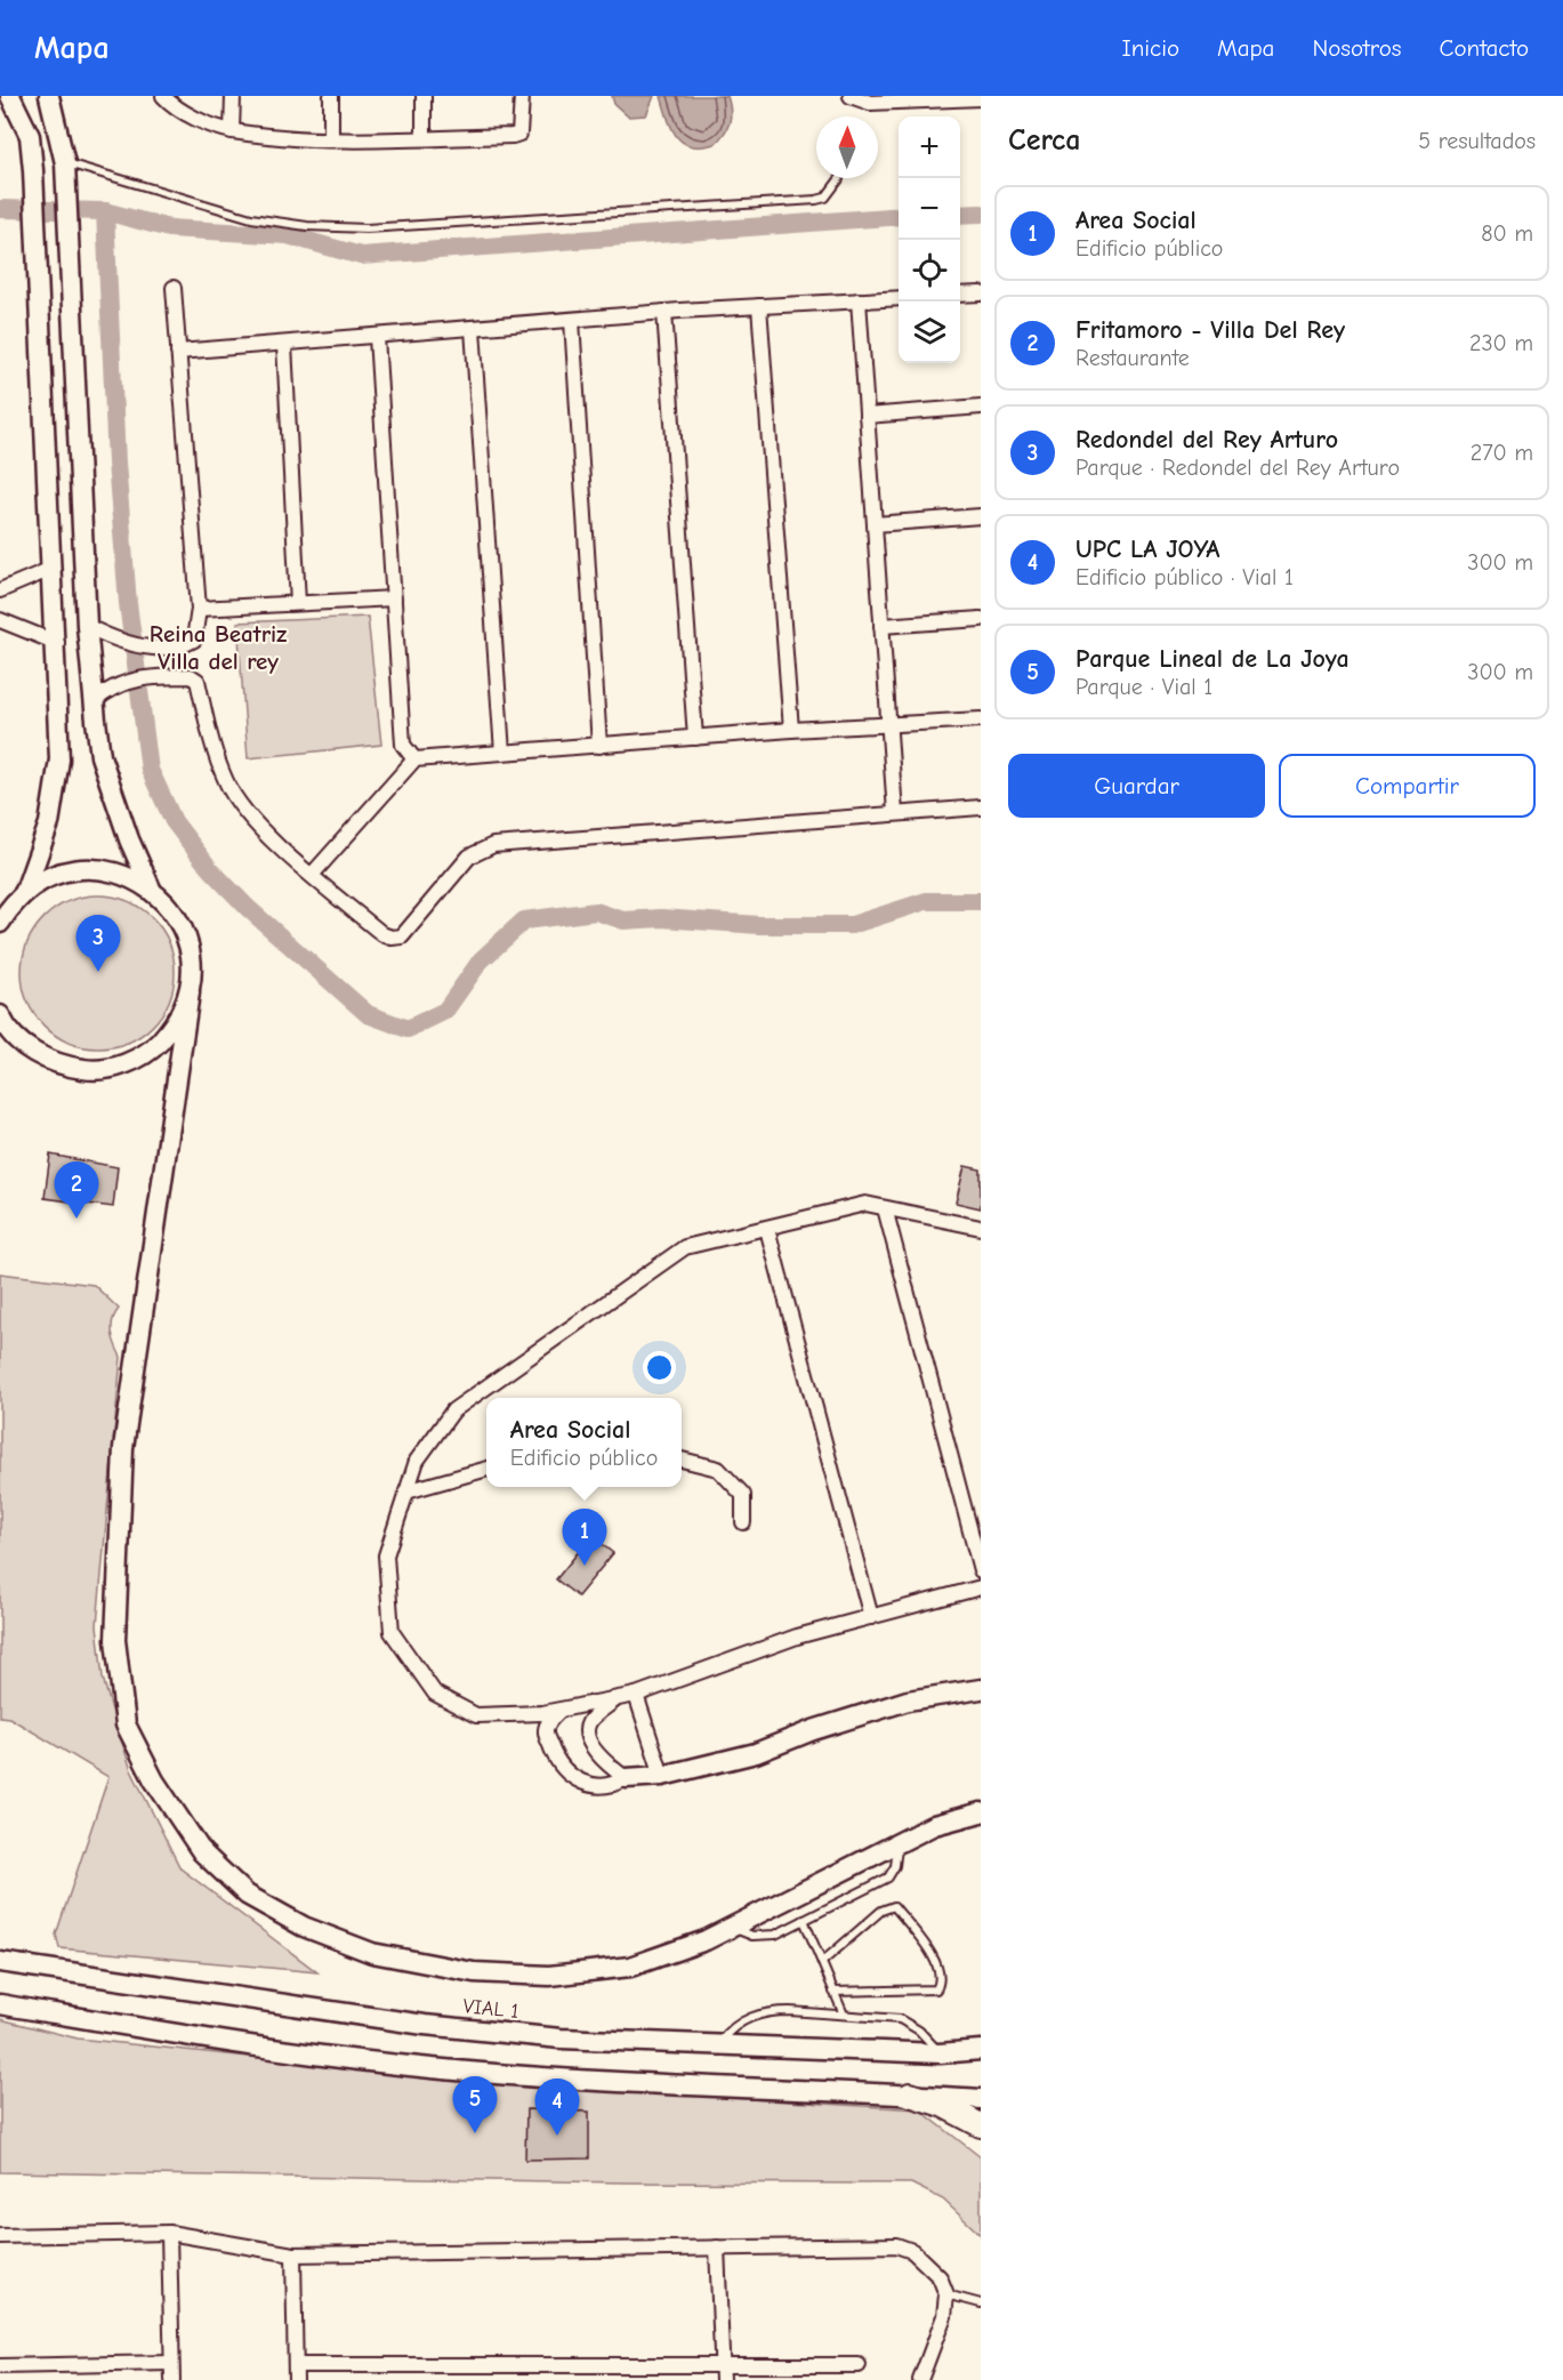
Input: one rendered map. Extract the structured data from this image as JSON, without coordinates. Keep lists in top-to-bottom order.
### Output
{
  "streets": {
    "street": ["VIAL 1"]
  },
  "districts": ["Reina Beatriz Villa del rey"],
  "north": "top",
  "page": {
    "header": "Mapa",
    "nav": [
      "Inicio",
      "Mapa",
      "Nosotros",
      "Contacto"
    ],
    "heading": ["Cerca", "5 resultados"],
    "map_buttons": ["+", "−"],
    "list": [
      {
        "mark": "1",
        "name": "Area Social",
        "note": "Edificio público",
        "value": "80 m"
      },
      {
        "mark": "2",
        "name": "Fritamoro - Villa Del Rey",
        "note": "Restaurante",
        "value": "230 m"
      },
      {
        "mark": "3",
        "name": "Redondel del Rey Arturo",
        "note": "Parque · Redondel del Rey Arturo",
        "value": "270 m"
      },
      {
        "mark": "4",
        "name": "UPC LA JOYA",
        "note": "Edificio público · Vial 1",
        "value": "300 m"
      },
      {
        "mark": "5",
        "name": "Parque Lineal de La Joya",
        "note": "Parque · Vial 1",
        "value": "300 m"
      }
    ],
    "buttons": ["Guardar", "Compartir"],
    "pins": [
      "3",
      "2",
      "1",
      "5",
      "4"
    ],
    "popup": ["Area Social", "Edificio público"]
  }
}
